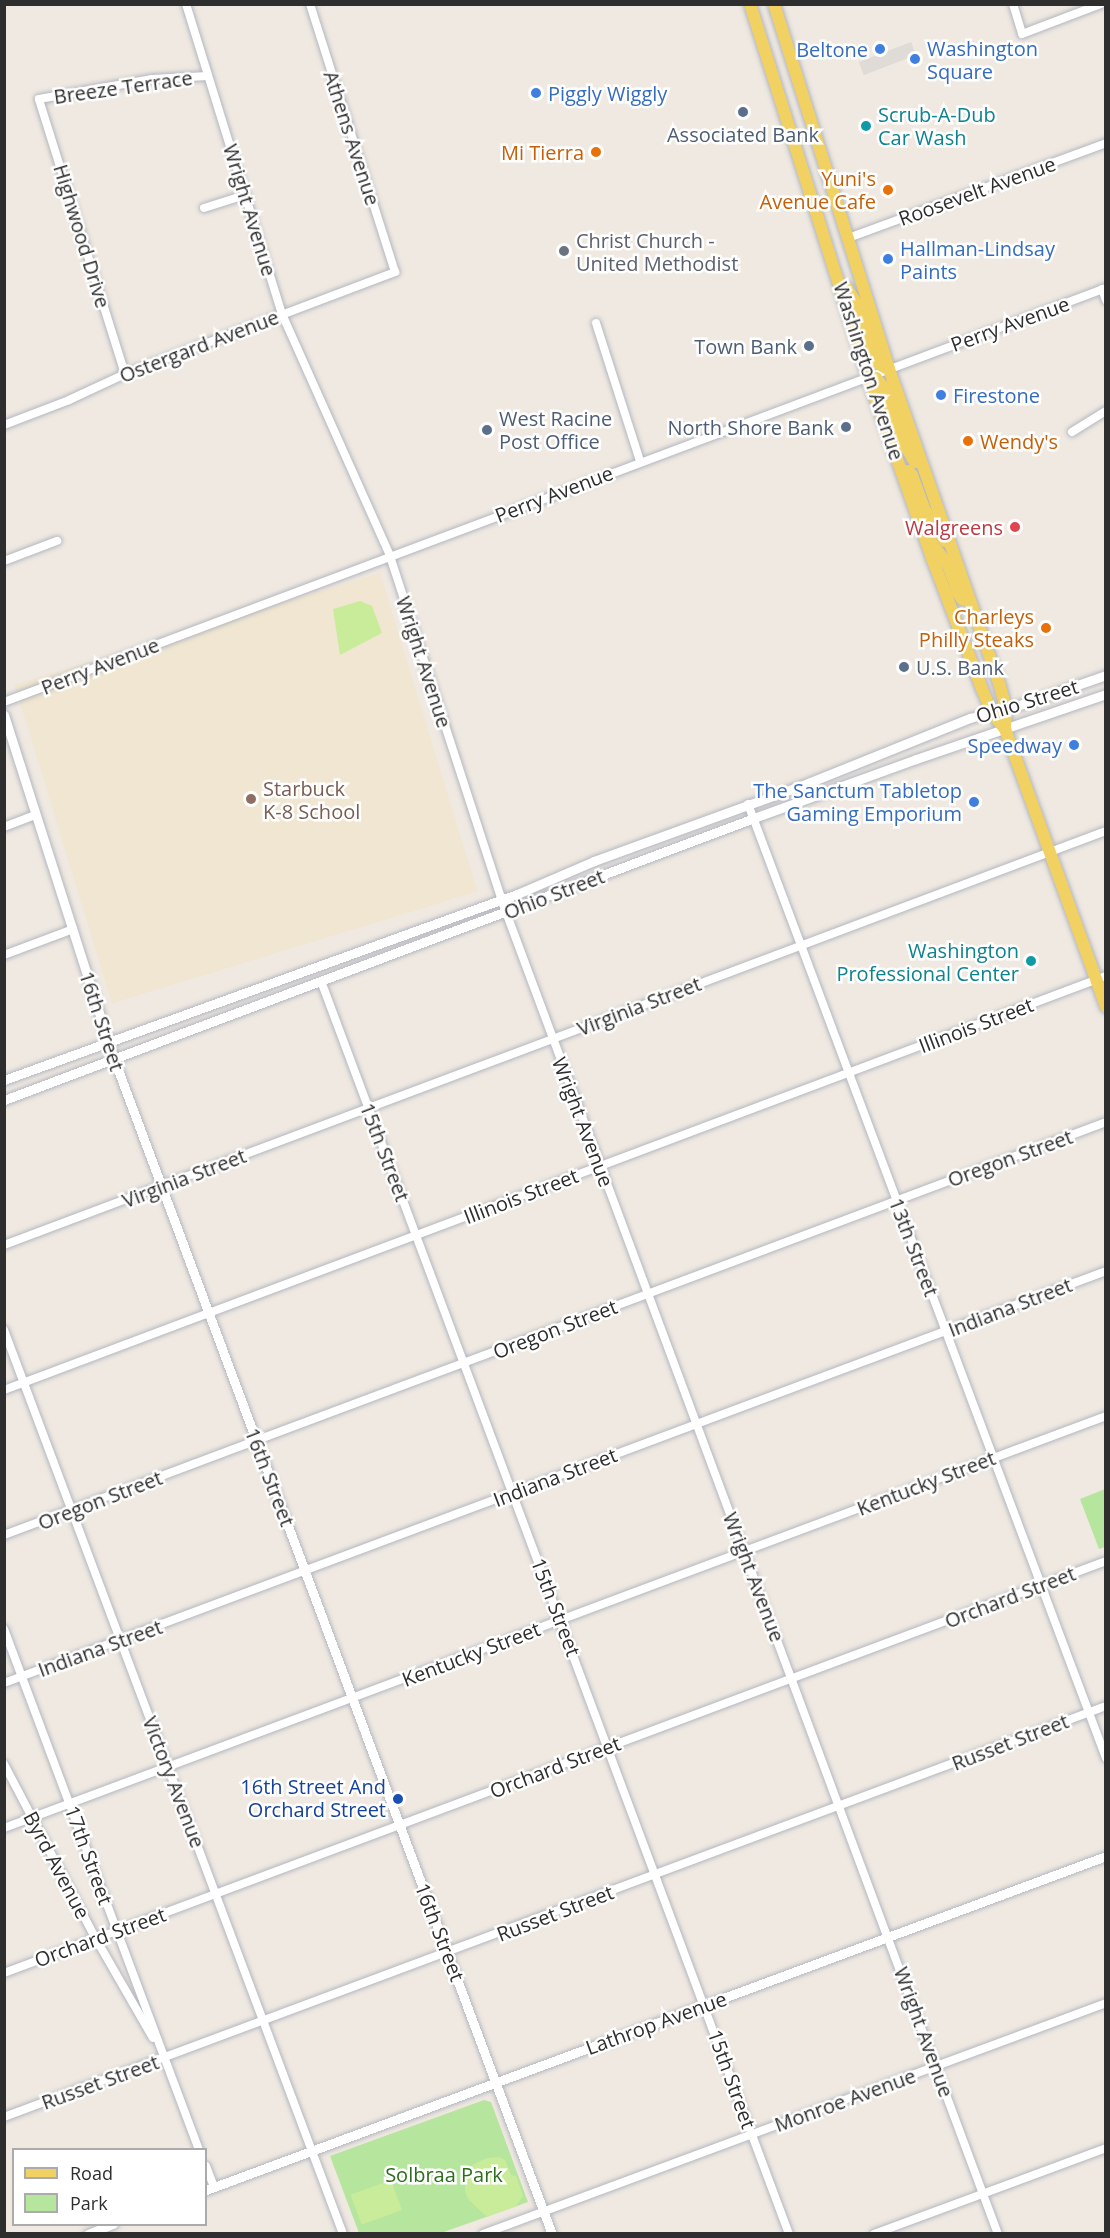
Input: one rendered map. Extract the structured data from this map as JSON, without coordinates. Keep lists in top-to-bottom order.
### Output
{
  "streets": {
    "main road": ["Washington Avenue"],
    "street": [
      "Breeze Terrace",
      "Athens Avenue",
      "Roosevelt Avenue",
      "Wright Avenue",
      "Highwood Drive",
      "Perry Avenue",
      "Ostergard Avenue",
      "Ohio Street",
      "Virginia Street",
      "16th Street",
      "Illinois Street",
      "15th Street",
      "Oregon Street",
      "13th Street",
      "Indiana Street",
      "Kentucky Street",
      "Orchard Street",
      "Russet Street",
      "Victory Avenue",
      "17th Street",
      "Byrd Avenue",
      "Lathrop Avenue",
      "Monroe Avenue"
    ]
  },
  "crossings": [
    ["Breeze Terrace", "Wright Avenue"],
    ["Breeze Terrace", "Highwood Drive"],
    ["Athens Avenue", "Ostergard Avenue"],
    ["Roosevelt Avenue", "Washington Avenue"],
    ["Wright Avenue", "Perry Avenue"],
    ["Wright Avenue", "Ostergard Avenue"],
    ["Wright Avenue", "Ohio Street"],
    ["Wright Avenue", "Virginia Street"],
    ["Wright Avenue", "Illinois Street"],
    ["Wright Avenue", "Oregon Street"],
    ["Wright Avenue", "Indiana Street"],
    ["Wright Avenue", "Kentucky Street"],
    ["Wright Avenue", "Orchard Street"],
    ["Wright Avenue", "Russet Street"],
    ["Wright Avenue", "Lathrop Avenue"],
    ["Wright Avenue", "Monroe Avenue"],
    ["Highwood Drive", "Ostergard Avenue"],
    ["Perry Avenue", "Washington Avenue"],
    ["Washington Avenue", "Ohio Street"],
    ["Washington Avenue", "Virginia Street"],
    ["Washington Avenue", "Illinois Street"],
    ["Ohio Street", "16th Street"],
    ["Ohio Street", "15th Street"],
    ["Ohio Street", "13th Street"],
    ["Virginia Street", "16th Street"],
    ["Virginia Street", "15th Street"],
    ["Virginia Street", "13th Street"],
    ["16th Street", "Illinois Street"],
    ["16th Street", "Oregon Street"],
    ["16th Street", "Indiana Street"],
    ["16th Street", "Kentucky Street"],
    ["16th Street", "Orchard Street"],
    ["16th Street", "Russet Street"],
    ["16th Street", "Lathrop Avenue"],
    ["16th Street", "Monroe Avenue"],
    ["Illinois Street", "15th Street"],
    ["Illinois Street", "13th Street"],
    ["Illinois Street", "Victory Avenue"],
    ["15th Street", "Oregon Street"],
    ["15th Street", "Indiana Street"],
    ["15th Street", "Kentucky Street"],
    ["15th Street", "Orchard Street"],
    ["15th Street", "Russet Street"],
    ["15th Street", "Lathrop Avenue"],
    ["15th Street", "Monroe Avenue"],
    ["Oregon Street", "13th Street"],
    ["Oregon Street", "Victory Avenue"],
    ["13th Street", "Indiana Street"],
    ["13th Street", "Kentucky Street"],
    ["13th Street", "Orchard Street"],
    ["13th Street", "Russet Street"],
    ["Indiana Street", "Victory Avenue"],
    ["Indiana Street", "17th Street"],
    ["Kentucky Street", "Victory Avenue"],
    ["Kentucky Street", "17th Street"],
    ["Kentucky Street", "Byrd Avenue"],
    ["Orchard Street", "Victory Avenue"],
    ["Orchard Street", "17th Street"],
    ["Orchard Street", "Byrd Avenue"],
    ["Russet Street", "Victory Avenue"],
    ["Russet Street", "17th Street"],
    ["Russet Street", "Byrd Avenue"],
    ["Victory Avenue", "Lathrop Avenue"],
    ["17th Street", "Byrd Avenue"]
  ],
  "parks": ["Solbraa Park"],
  "places": [
    "Beltone",
    "Washington Square",
    "Piggly Wiggly",
    "Associated Bank",
    "Scrub-A-Dub Car Wash",
    "Mi Tierra",
    "Yuni's Avenue Cafe",
    "Christ Church - United Methodist",
    "Hallman-Lindsay Paints",
    "Town Bank",
    "Firestone",
    "North Shore Bank",
    "West Racine Post Office",
    "Wendy's",
    "Walgreens",
    "Charleys Philly Steaks",
    "U.S. Bank",
    "Speedway",
    "Starbuck K-8 School",
    "The Sanctum Tabletop Gaming Emporium",
    "Washington Professional Center",
    "16th Street And Orchard Street"
  ],
  "legend": ["Road", "Park"]
}
